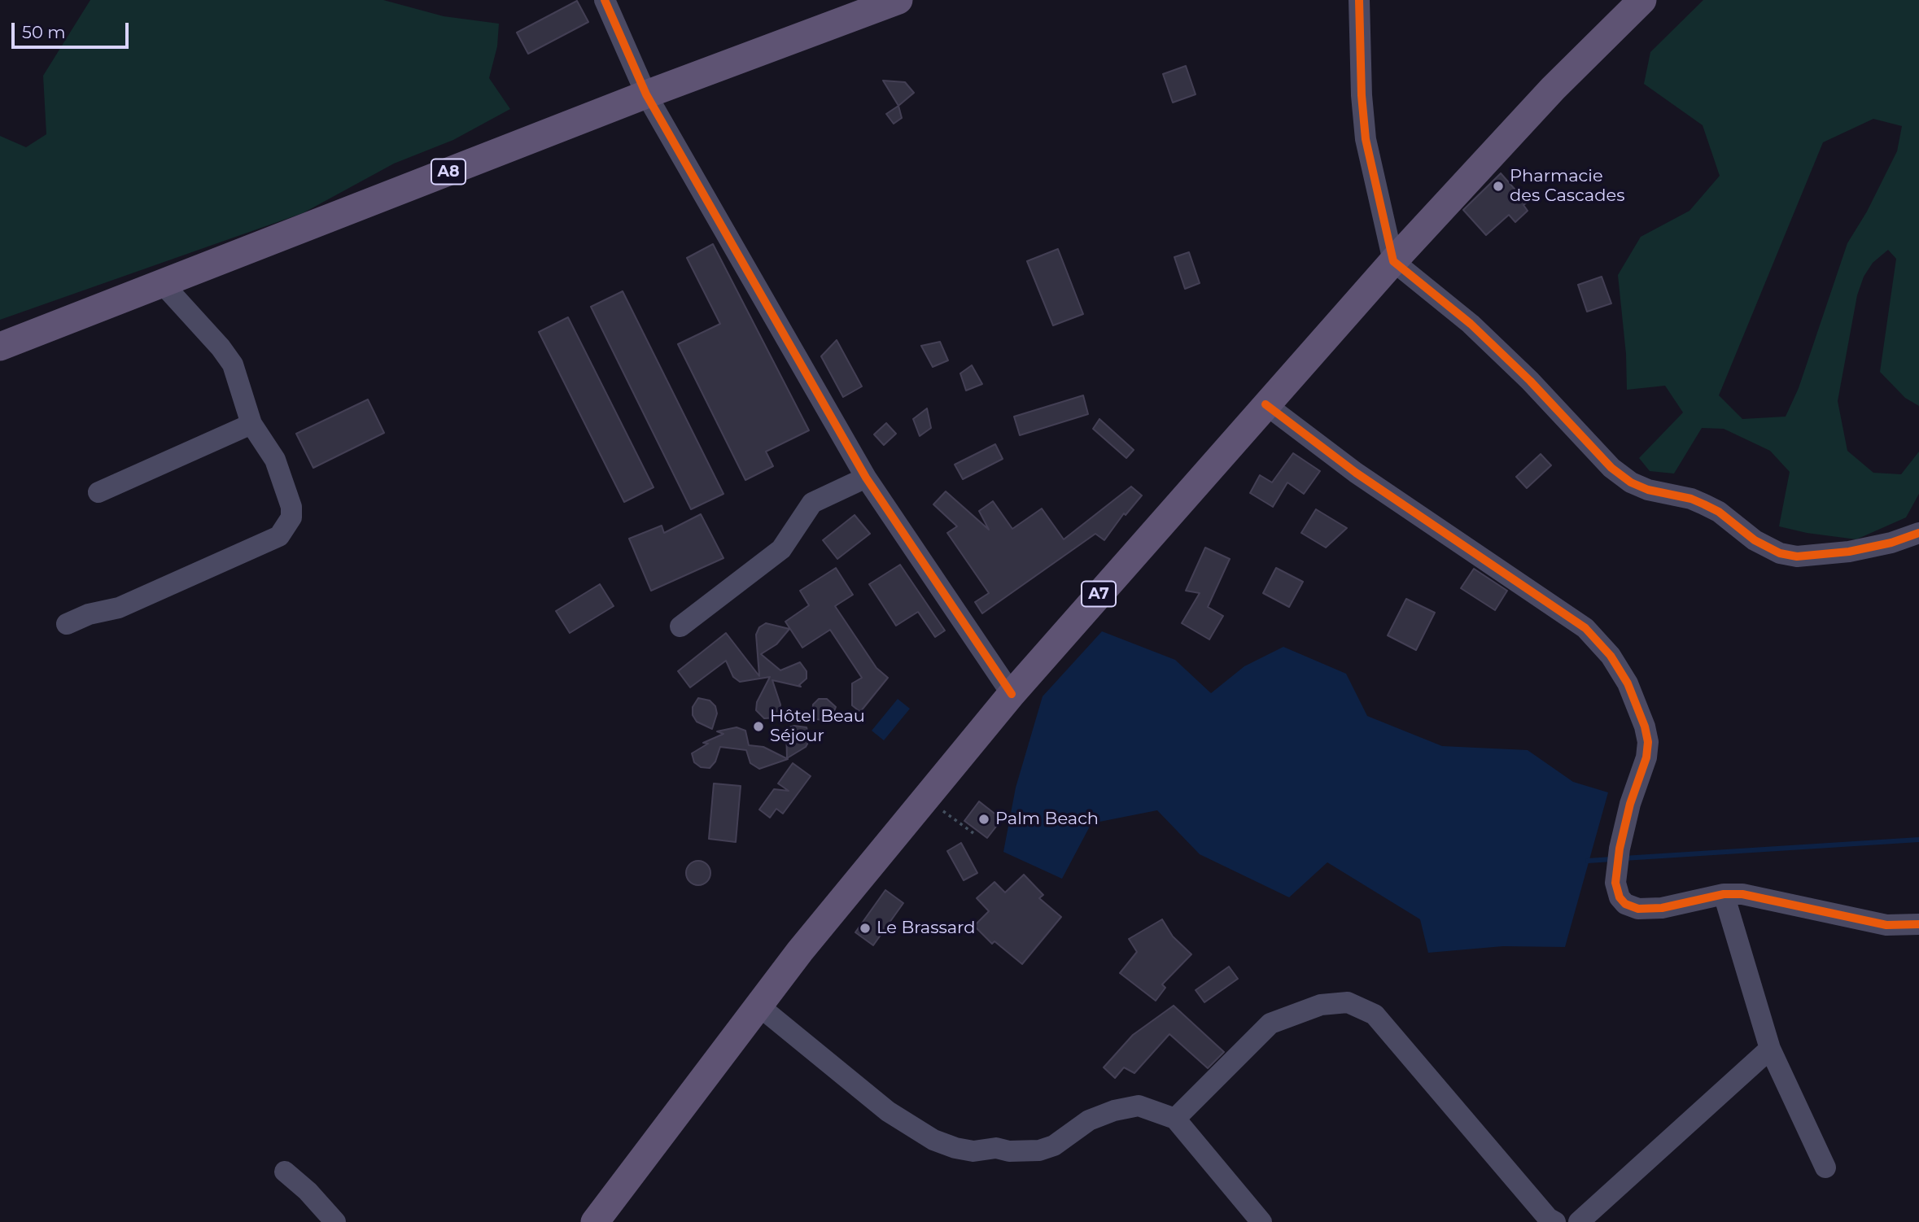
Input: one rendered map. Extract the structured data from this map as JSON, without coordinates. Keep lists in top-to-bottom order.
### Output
{
  "streets": {
    "main road": ["A8", "A7"]
  },
  "places": [
    "Pharmacie des Cascades",
    "Hôtel Beau Séjour",
    "Palm Beach",
    "Le Brassard"
  ],
  "scale_bar": "50 m"
}
